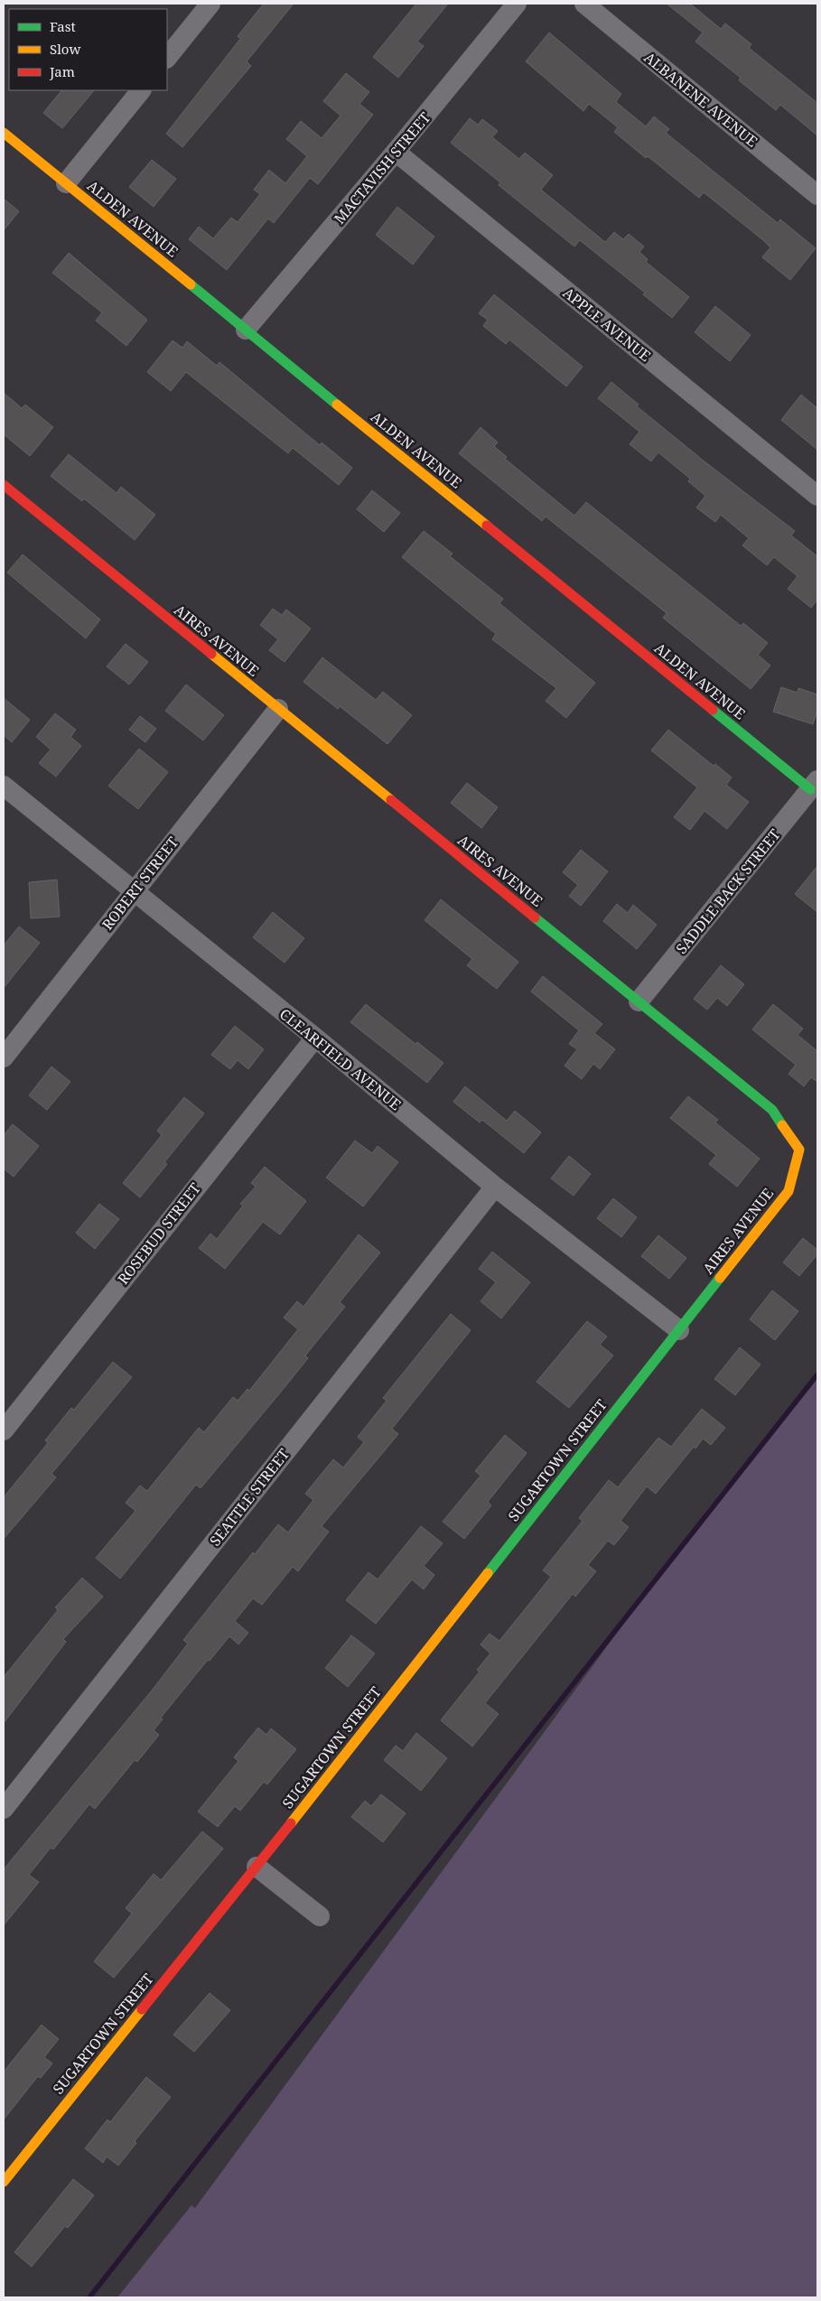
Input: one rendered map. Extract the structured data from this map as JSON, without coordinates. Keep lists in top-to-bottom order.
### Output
{
  "streets": {
    "street": [
      "ALBANENE AVENUE",
      "MACTAVISH STREET",
      "ALDEN AVENUE",
      "APPLE AVENUE",
      "AIRES AVENUE",
      "ROBERT STREET",
      "SADDLE BACK STREET",
      "CLEARFIELD AVENUE",
      "ROSEBUD STREET",
      "SUGARTOWN STREET",
      "SEATTLE STREET"
    ]
  },
  "crossings": [
    ["MACTAVISH STREET", "ALDEN AVENUE"],
    ["MACTAVISH STREET", "APPLE AVENUE"],
    ["ALDEN AVENUE", "SADDLE BACK STREET"],
    ["AIRES AVENUE", "ROBERT STREET"],
    ["AIRES AVENUE", "SADDLE BACK STREET"],
    ["AIRES AVENUE", "CLEARFIELD AVENUE"],
    ["AIRES AVENUE", "SUGARTOWN STREET"],
    ["ROBERT STREET", "CLEARFIELD AVENUE"],
    ["CLEARFIELD AVENUE", "ROSEBUD STREET"],
    ["CLEARFIELD AVENUE", "SUGARTOWN STREET"],
    ["CLEARFIELD AVENUE", "SEATTLE STREET"]
  ],
  "legend": ["Fast", "Slow", "Jam"]
}
